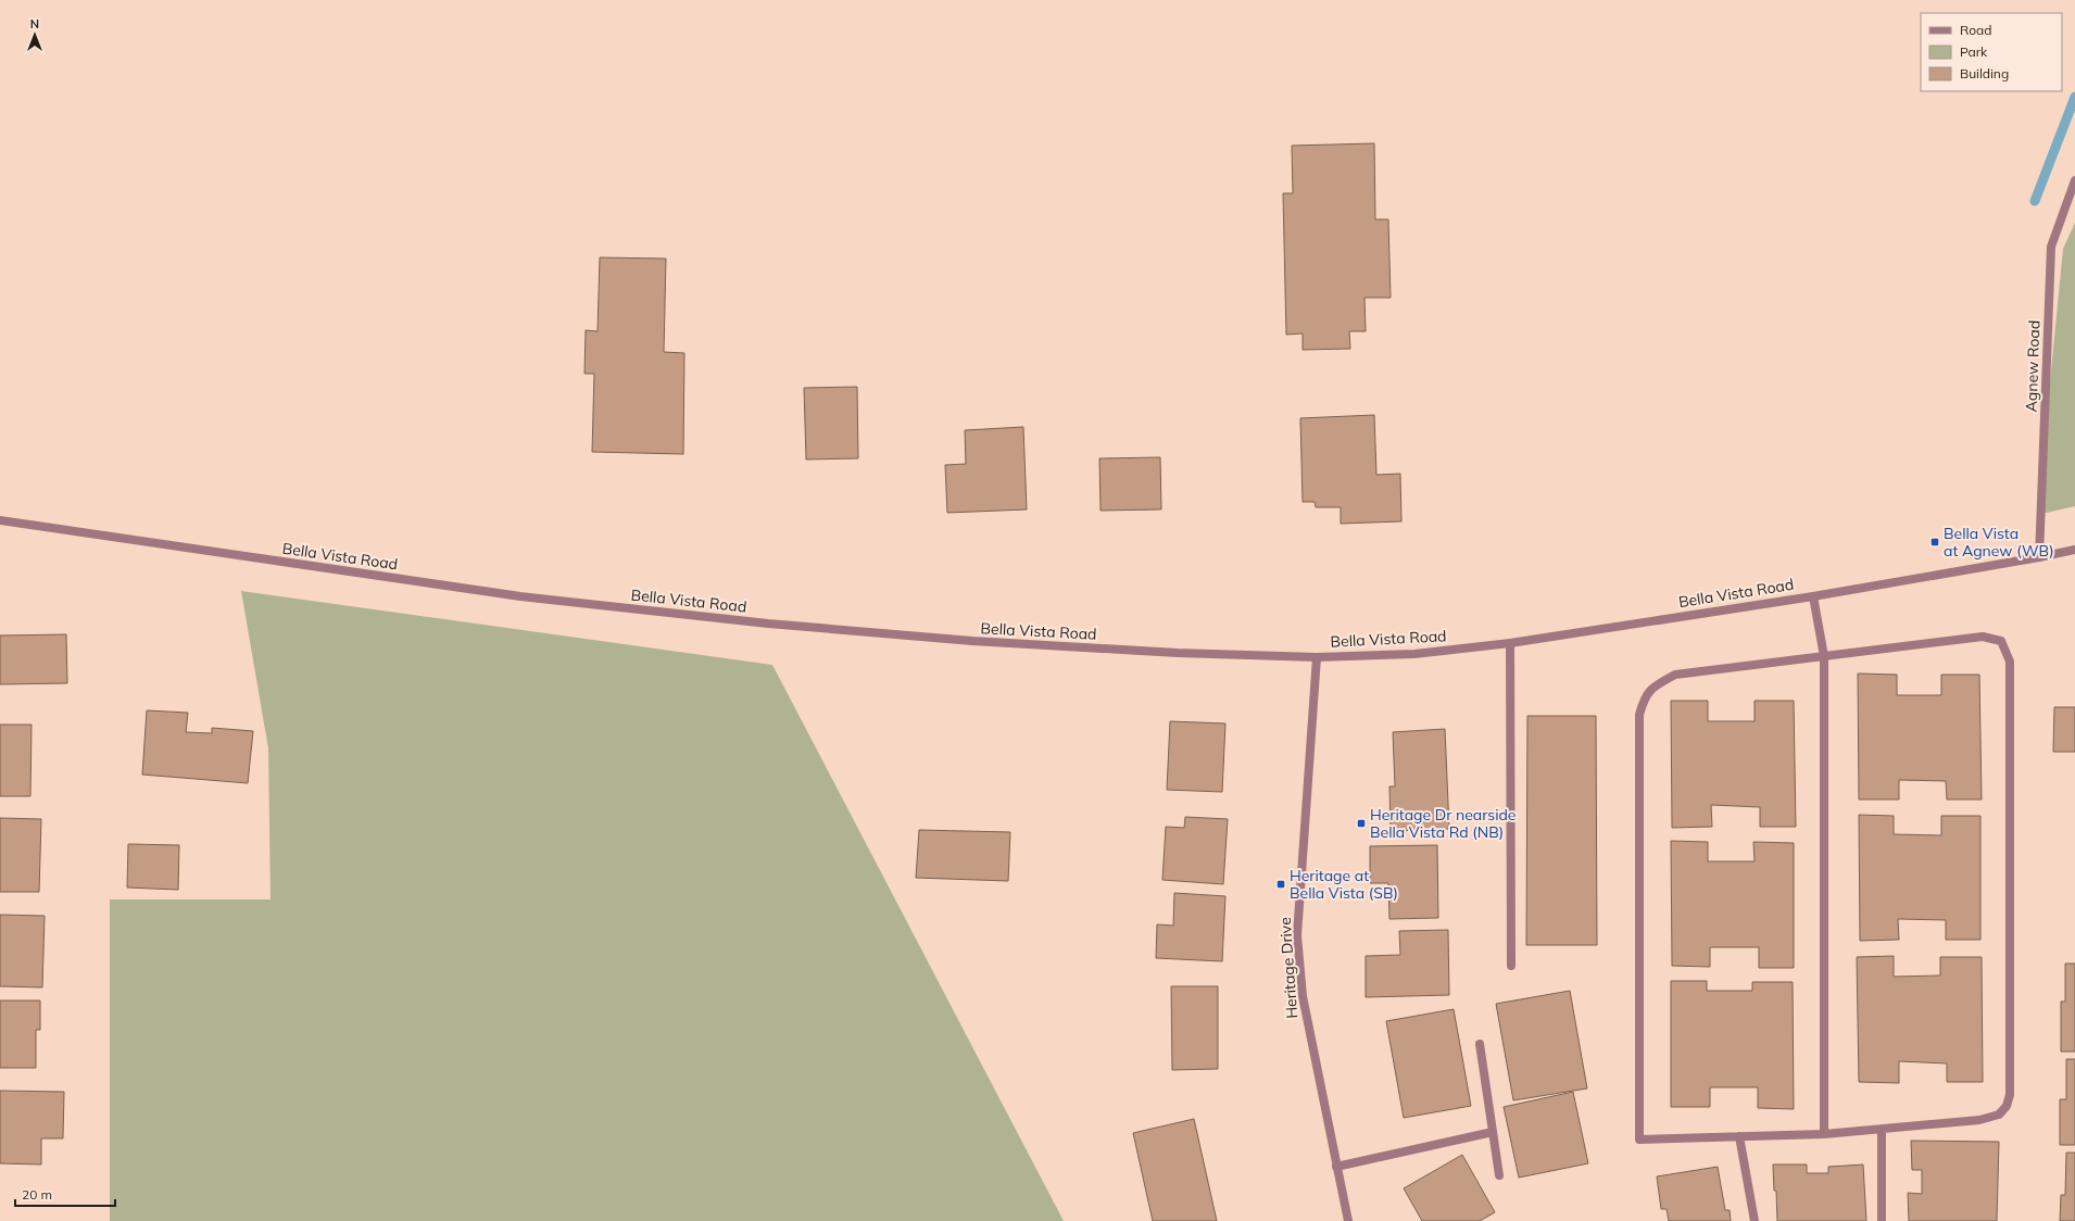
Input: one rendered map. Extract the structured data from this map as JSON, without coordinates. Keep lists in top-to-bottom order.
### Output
{
  "streets": {
    "street": ["Agnew Road", "Bella Vista Road", "Heritage Drive"]
  },
  "crossings": [
    ["Agnew Road", "Bella Vista Road"],
    ["Bella Vista Road", "Heritage Drive"]
  ],
  "places": {
    "transit": ["Bella Vista at Agnew (WB)", "Heritage Dr nearside Bella Vista Rd (NB)", "Heritage at Bella Vista (SB)"]
  },
  "legend": ["Road", "Park", "Building"],
  "scale_bar": "20 m",
  "north": "top"
}
